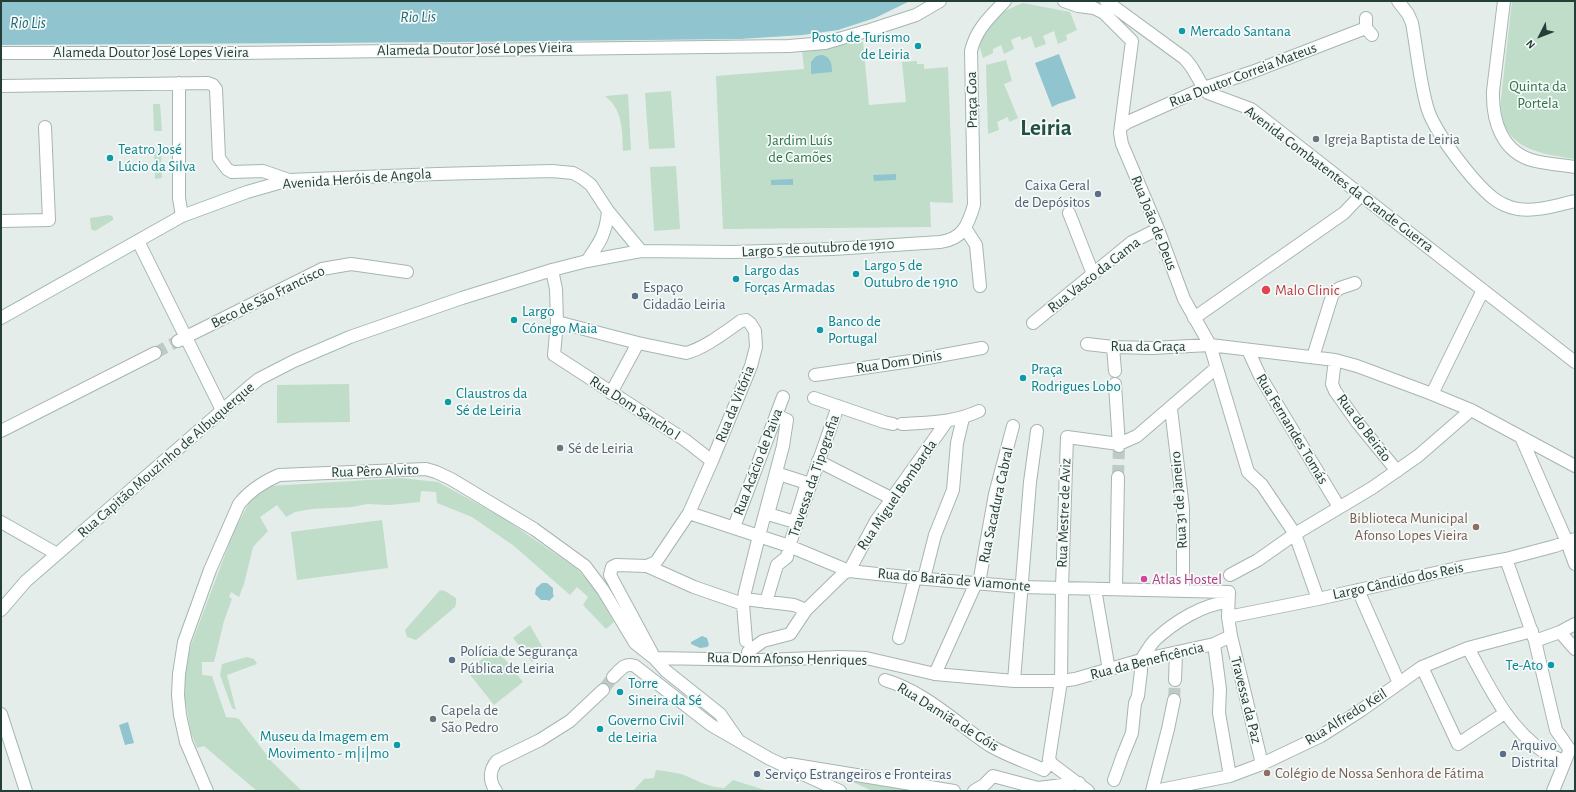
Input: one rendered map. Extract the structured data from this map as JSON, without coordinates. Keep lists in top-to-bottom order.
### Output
{
  "streets": {
    "street": [
      "Alameda Doutor José Lopes Vieira",
      "Rua Doutor Correia Mateus",
      "Praça Goa",
      "Avenida Heróis de Angola",
      "Avenida Combatentes da Grande Guerra",
      "Rua João de Deus",
      "Largo 5 de outubro de 1910",
      "Rua Vasco da Gama",
      "Beco de São Francisco",
      "Rua da Graça",
      "Rua Dom Dinis",
      "Rua da Vitória",
      "Rua Dom Sancho I",
      "Rua do Beirão",
      "Rua Fernandes Tomás",
      "Rua Capitão Mouzinho de Albuquerque",
      "Rua Acácio de Paiva",
      "Rua Pêro Alvito",
      "Travessa da Tipografia",
      "Rua Miguel Bombarda",
      "Rua 31 de Janeiro",
      "Rua Sacadura Cabral",
      "Rua Mestre de Aviz",
      "Rua do Barão de Viamonte",
      "Largo Cândido dos Reis",
      "Rua Dom Afonso Henriques",
      "Rua da Beneficência",
      "Travessa da Paz",
      "Rua Damião de Góis",
      "Rua Alfredo Keil"
    ]
  },
  "crossings": [
    ["Rua Doutor Correia Mateus", "Avenida Combatentes da Grande Guerra"],
    ["Rua Doutor Correia Mateus", "Rua João de Deus"],
    ["Praça Goa", "Largo 5 de outubro de 1910"],
    ["Rua João de Deus", "Rua Vasco da Gama"],
    ["Rua João de Deus", "Rua da Graça"],
    ["Largo 5 de outubro de 1910", "Rua Capitão Mouzinho de Albuquerque"],
    ["Rua da Graça", "Rua do Beirão"],
    ["Rua da Graça", "Rua Fernandes Tomás"],
    ["Rua da Vitória", "Rua Dom Sancho I"],
    ["Rua da Vitória", "Rua do Barão de Viamonte"],
    ["Rua Acácio de Paiva", "Rua do Barão de Viamonte"],
    ["Rua Pêro Alvito", "Rua Dom Afonso Henriques"],
    ["Travessa da Tipografia", "Rua do Barão de Viamonte"],
    ["Rua Miguel Bombarda", "Rua do Barão de Viamonte"],
    ["Rua 31 de Janeiro", "Rua do Barão de Viamonte"],
    ["Rua Sacadura Cabral", "Rua do Barão de Viamonte"],
    ["Rua Sacadura Cabral", "Rua Dom Afonso Henriques"],
    ["Rua Mestre de Aviz", "Rua do Barão de Viamonte"],
    ["Rua Mestre de Aviz", "Rua Dom Afonso Henriques"],
    ["Rua Mestre de Aviz", "Rua da Beneficência"],
    ["Rua Mestre de Aviz", "Rua Damião de Góis"],
    ["Rua Dom Afonso Henriques", "Rua da Beneficência"],
    ["Rua da Beneficência", "Travessa da Paz"],
    ["Travessa da Paz", "Rua Alfredo Keil"]
  ],
  "districts": ["Leiria"],
  "water": ["Rio Lis"],
  "parks": ["Quinta da Portela", "Jardim Luís de Camões"],
  "places": [
    "Mercado Santana",
    "Posto de Turismo de Leiria",
    "Igreja Baptista de Leiria",
    "Teatro José Lúcio da Silva",
    "Caixa Geral de Depósitos",
    "Largo 5 de Outubro de 1910",
    "Largo das Forças Armadas",
    "Malo Clinic",
    "Espaço Cidadão Leiria",
    "Largo Cónego Maia",
    "Banco de Portugal",
    "Praça Rodrigues Lobo",
    "Claustros da Sé de Leiria",
    "Sé de Leiria",
    "Biblioteca Municipal Afonso Lopes Vieira",
    "Atlas Hostel",
    "Polícia de Segurança Pública de Leiria",
    "Te-Ato",
    "Torre Sineira da Sé",
    "Capela de São Pedro",
    "Governo Civil de Leiria",
    "Museu da Imagem em Movimento - m|i|mo",
    "Arquivo Distrital",
    "Colégio de Nossa Senhora de Fátima",
    "Serviço Estrangeiros e Fronteiras"
  ],
  "north": "bottom left"
}
